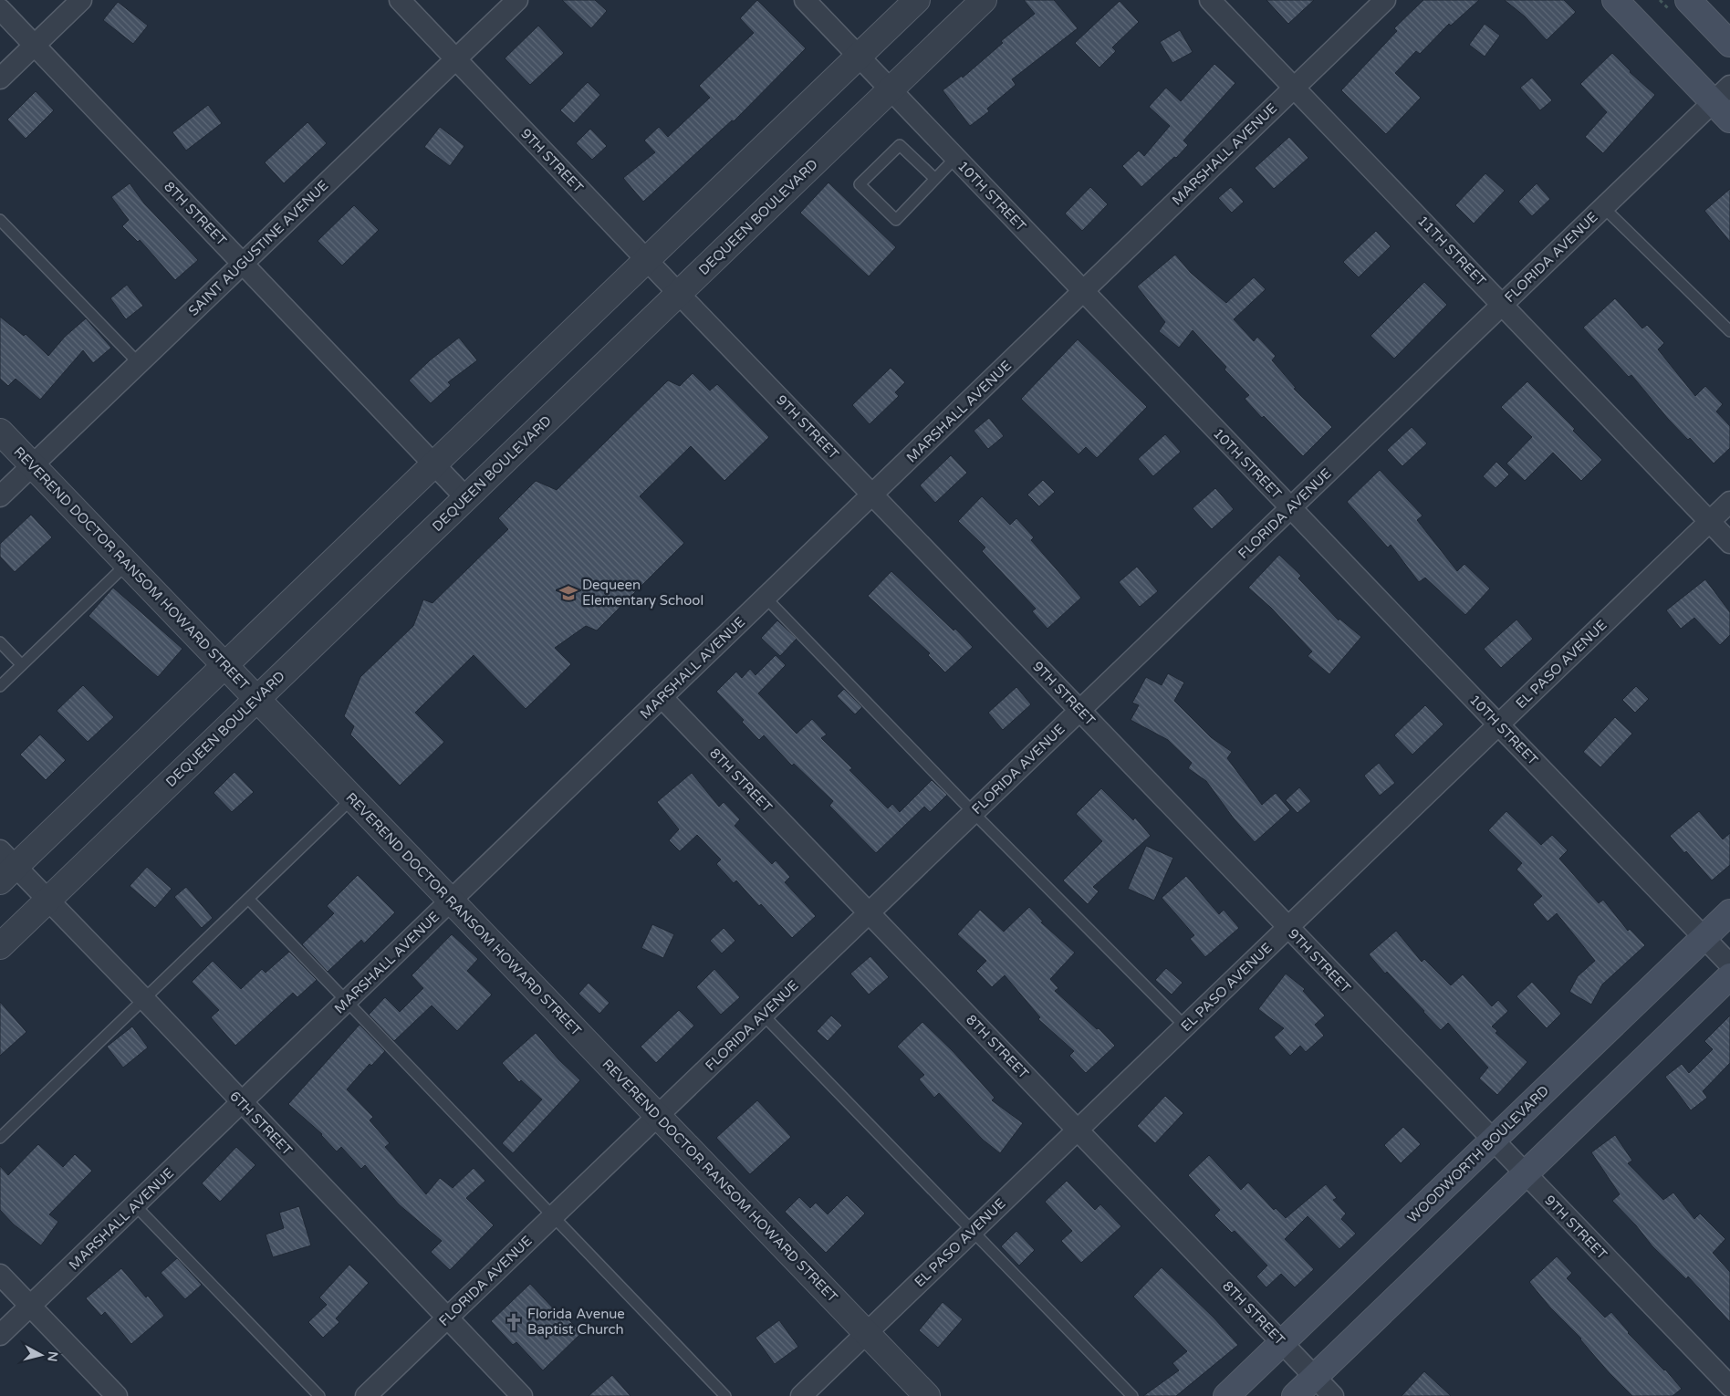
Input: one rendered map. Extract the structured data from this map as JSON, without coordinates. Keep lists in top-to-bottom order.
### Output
{
  "streets": {
    "main road": ["WOODWORTH BOULEVARD"],
    "street": [
      "MARSHALL AVENUE",
      "9TH STREET",
      "10TH STREET",
      "8TH STREET",
      "DEQUEEN BOULEVARD",
      "SAINT AUGUSTINE AVENUE",
      "11TH STREET",
      "FLORIDA AVENUE",
      "REVEREND DOCTOR RANSOM HOWARD STREET",
      "EL PASO AVENUE",
      "6TH STREET"
    ]
  },
  "crossings": [
    ["MARSHALL AVENUE", "9TH STREET"],
    ["MARSHALL AVENUE", "10TH STREET"],
    ["MARSHALL AVENUE", "8TH STREET"],
    ["MARSHALL AVENUE", "11TH STREET"],
    ["MARSHALL AVENUE", "REVEREND DOCTOR RANSOM HOWARD STREET"],
    ["MARSHALL AVENUE", "6TH STREET"],
    ["9TH STREET", "DEQUEEN BOULEVARD"],
    ["9TH STREET", "SAINT AUGUSTINE AVENUE"],
    ["9TH STREET", "FLORIDA AVENUE"],
    ["9TH STREET", "EL PASO AVENUE"],
    ["9TH STREET", "WOODWORTH BOULEVARD"],
    ["10TH STREET", "DEQUEEN BOULEVARD"],
    ["10TH STREET", "FLORIDA AVENUE"],
    ["10TH STREET", "EL PASO AVENUE"],
    ["10TH STREET", "WOODWORTH BOULEVARD"],
    ["8TH STREET", "DEQUEEN BOULEVARD"],
    ["8TH STREET", "SAINT AUGUSTINE AVENUE"],
    ["8TH STREET", "FLORIDA AVENUE"],
    ["8TH STREET", "EL PASO AVENUE"],
    ["8TH STREET", "WOODWORTH BOULEVARD"],
    ["DEQUEEN BOULEVARD", "REVEREND DOCTOR RANSOM HOWARD STREET"],
    ["DEQUEEN BOULEVARD", "6TH STREET"],
    ["SAINT AUGUSTINE AVENUE", "REVEREND DOCTOR RANSOM HOWARD STREET"],
    ["11TH STREET", "FLORIDA AVENUE"],
    ["11TH STREET", "EL PASO AVENUE"],
    ["FLORIDA AVENUE", "REVEREND DOCTOR RANSOM HOWARD STREET"],
    ["FLORIDA AVENUE", "6TH STREET"],
    ["REVEREND DOCTOR RANSOM HOWARD STREET", "EL PASO AVENUE"]
  ],
  "places": {
    "school or university": ["Dequeen Elementary School"],
    "church": ["Florida Avenue Baptist Church"]
  },
  "north": "right"
}
